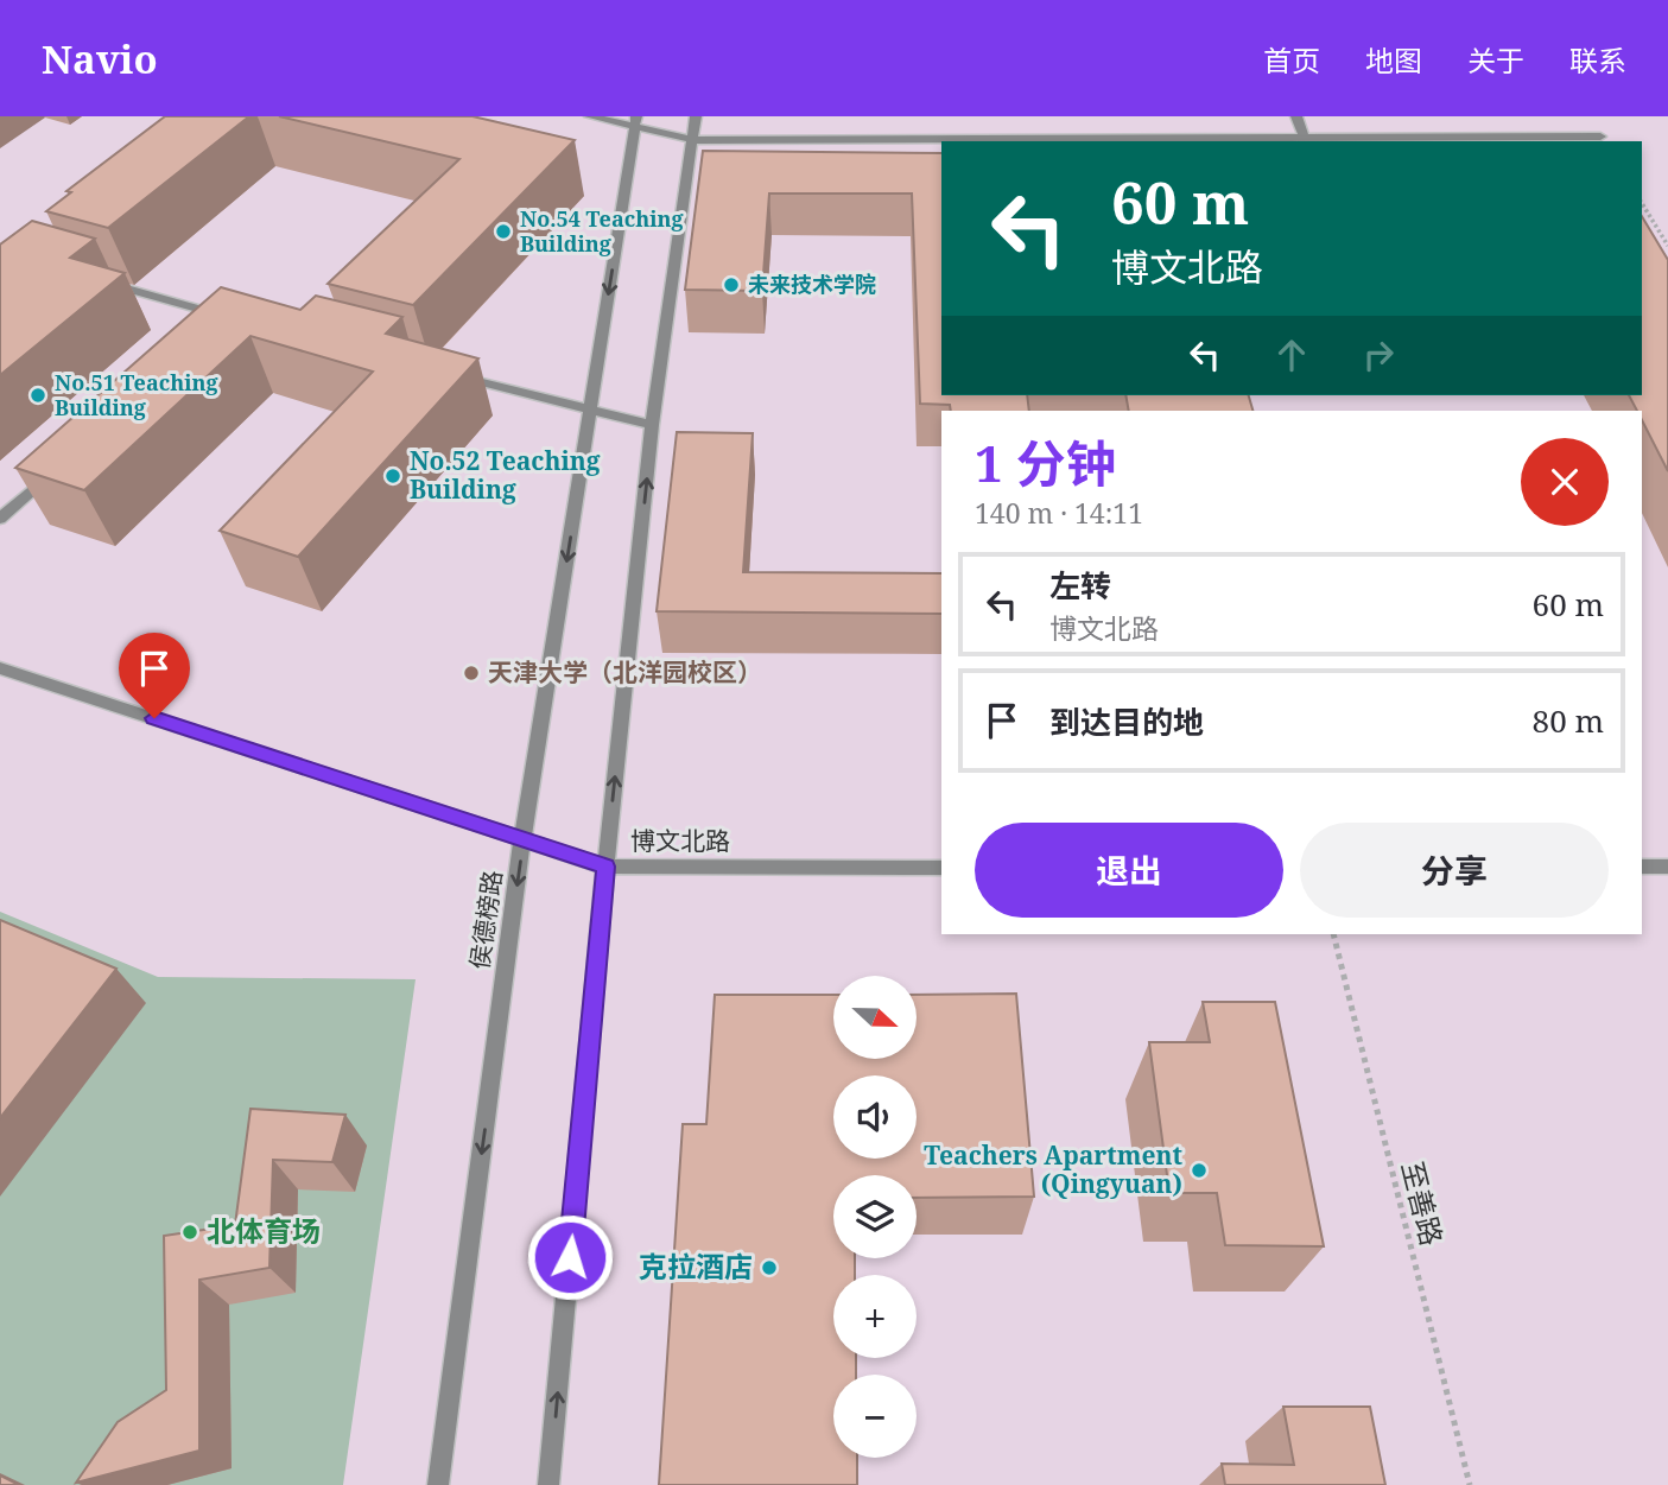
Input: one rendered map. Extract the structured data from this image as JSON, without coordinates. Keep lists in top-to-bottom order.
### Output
{
  "streets": {
    "lane": ["博文北路", "侯德榜路"],
    "path": ["至善路"]
  },
  "crossings": [
    ["博文北路", "侯德榜路"]
  ],
  "places": [
    "No.54 Teaching Building",
    "未来技术学院",
    "No.51 Teaching Building",
    "No.52 Teaching Building",
    "天津大学（北洋园校区）",
    "Teachers Apartment (Qingyuan)",
    "北体育场",
    "克拉酒店"
  ],
  "north": "right",
  "page": {
    "header": "Navio",
    "nav": [
      "首页",
      "地图",
      "关于",
      "联系"
    ],
    "turn": ["60 m", "博文北路"],
    "heading": ["1 分钟", "140 m · 14:11"],
    "list": [
      {
        "name": "左转",
        "note": "博文北路",
        "value": "60 m"
      },
      {
        "name": "到达目的地",
        "value": "80 m"
      }
    ],
    "buttons": ["退出", "分享"],
    "map_buttons": ["+", "−"]
  }
}
